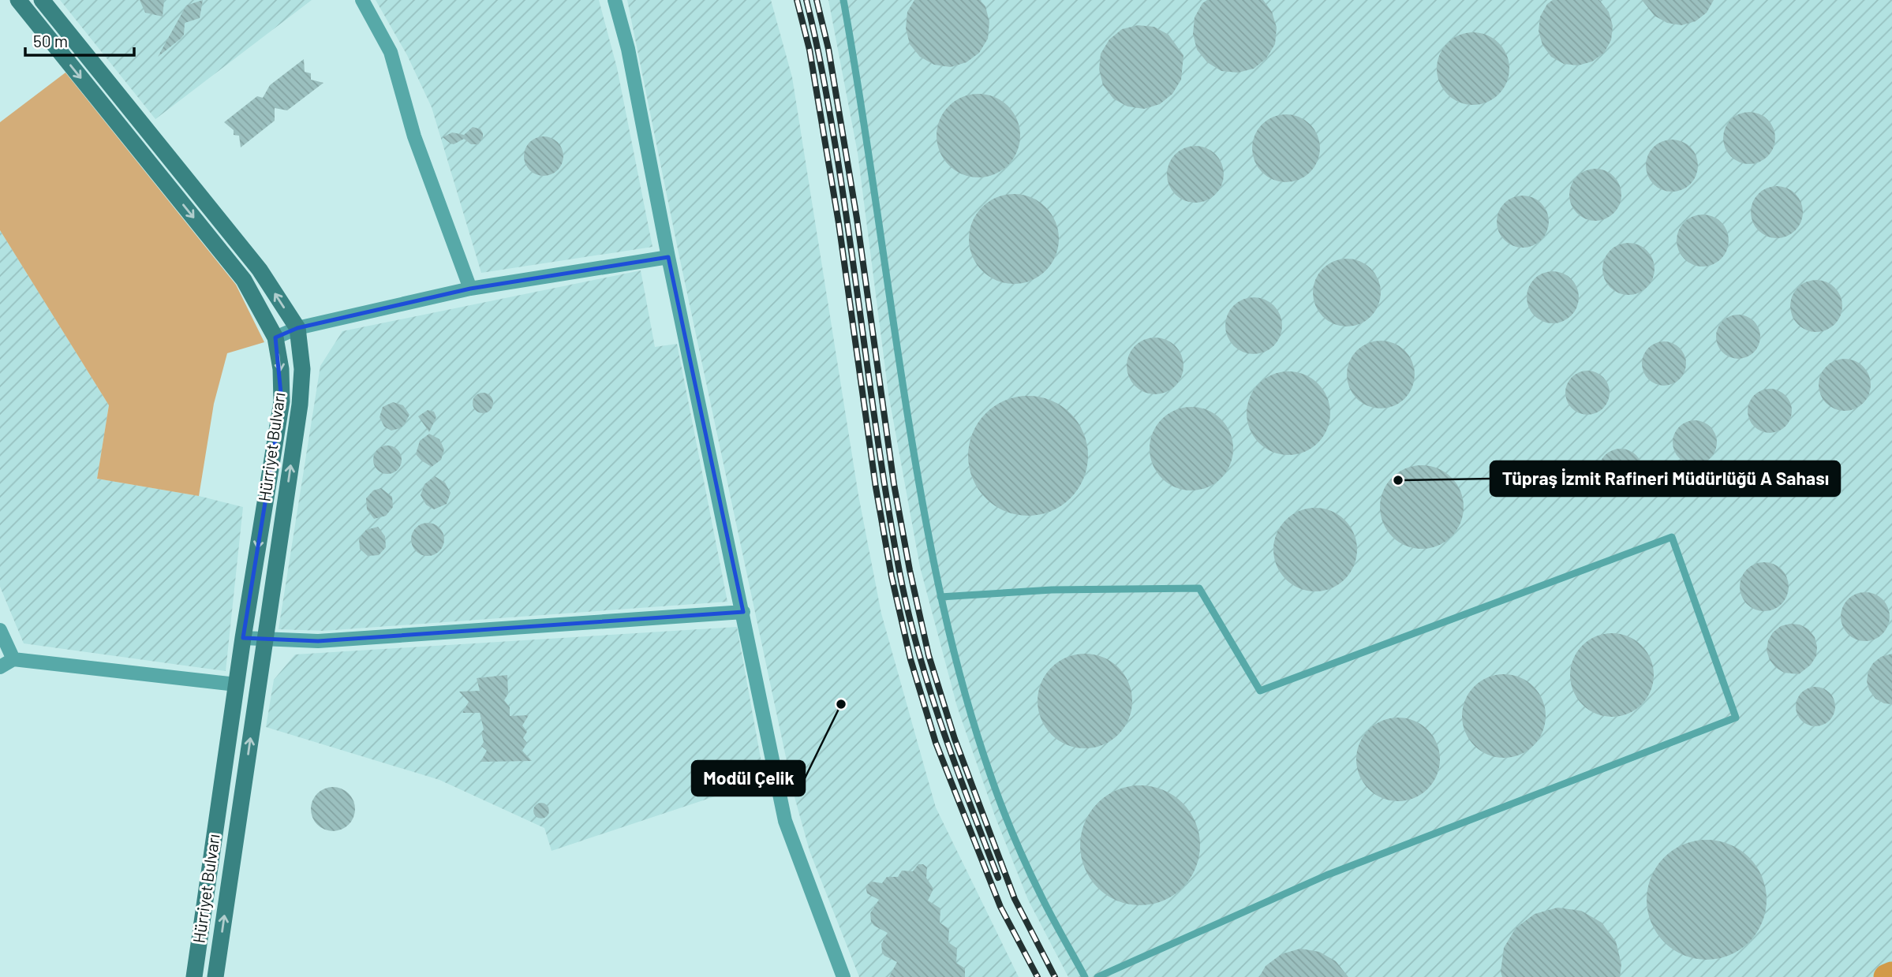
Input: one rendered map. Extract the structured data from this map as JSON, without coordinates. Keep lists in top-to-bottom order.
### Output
{
  "streets": {
    "main road": ["Hürriyet Bulvarı"]
  },
  "places": ["Tüpraş İzmit Rafineri Müdürlüğü A Sahası", "Modül Çelik"],
  "scale_bar": "50 m"
}
